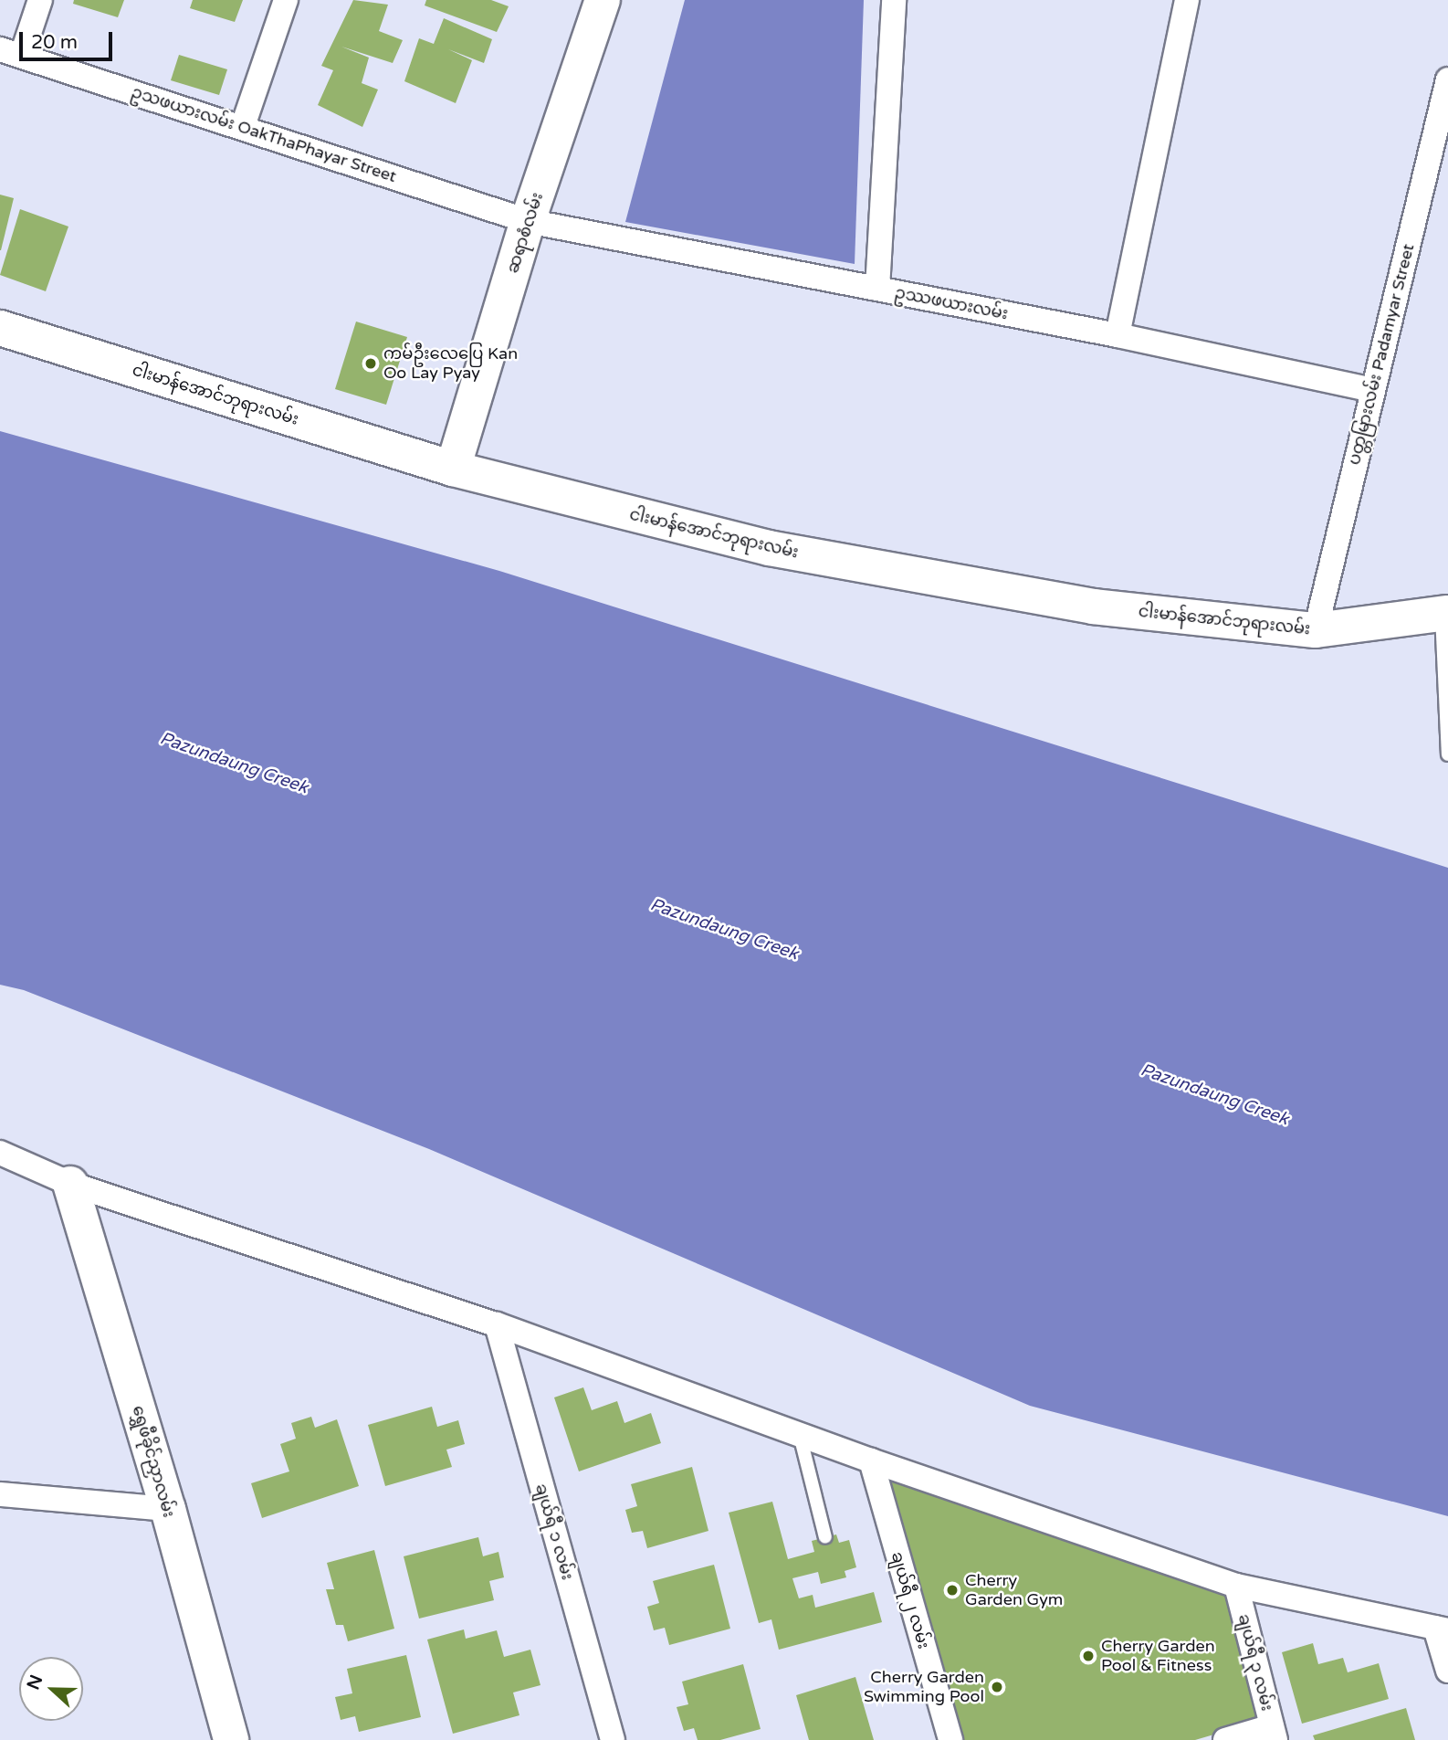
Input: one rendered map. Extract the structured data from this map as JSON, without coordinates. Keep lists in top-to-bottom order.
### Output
{
  "streets": {
    "main road": ["ဆရာစံလမ်း", "ငါးမာန်အောင်ဘုရားလမ်း", "ရွှေဖီခိုင်ညှာလမ်း"],
    "street": [
      "ဥသဖယားလမ်း OakThaPhayar Street",
      "ဥဿဖယားလမ်း",
      "ပတ္တမြားလမ်း Padamyar Street",
      "ချယ်ရီ ၁ လမ်း",
      "ချယ်ရီ ၂ လမ်း",
      "ချယ်ရီ ၃ လမ်း"
    ]
  },
  "crossings": [
    ["ဥသဖယားလမ်း OakThaPhayar Street", "ဆရာစံလမ်း"],
    ["ဥသဖယားလမ်း OakThaPhayar Street", "ဥဿဖယားလမ်း"],
    ["ဆရာစံလမ်း", "ဥဿဖယားလမ်း"],
    ["ဆရာစံလမ်း", "ငါးမာန်အောင်ဘုရားလမ်း"],
    ["ဥဿဖယားလမ်း", "ပတ္တမြားလမ်း Padamyar Street"],
    ["ပတ္တမြားလမ်း Padamyar Street", "ငါးမာန်အောင်ဘုရားလမ်း"]
  ],
  "water": ["Pazundaung Creek"],
  "places": [
    "ကမ်ဦးလေပြေ Kan Oo Lay Pyay",
    "Cherry Garden Gym",
    "Cherry Garden Pool & Fitness",
    "Cherry Garden Swimming Pool"
  ],
  "scale_bar": "20 m",
  "north": "left"
}
